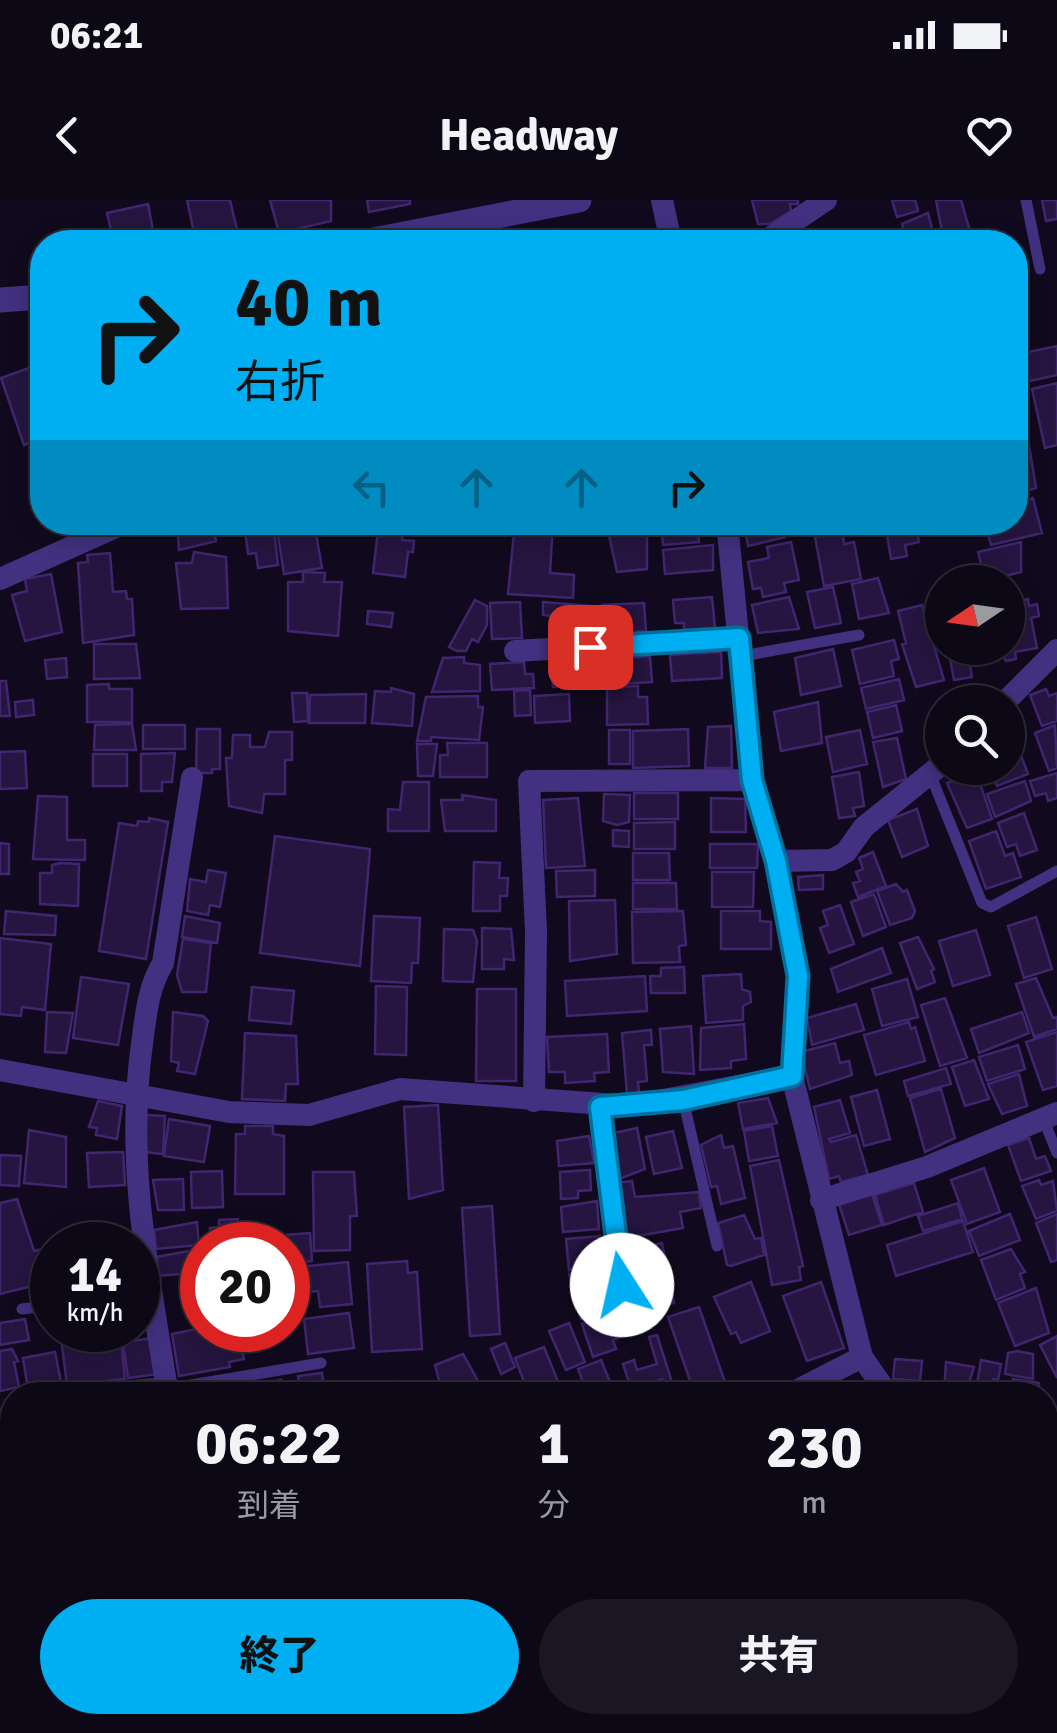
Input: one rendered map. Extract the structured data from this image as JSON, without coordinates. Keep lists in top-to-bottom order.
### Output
{
  "north": "left",
  "page": {
    "status": "06:21",
    "header": "Headway",
    "turn": ["40 m", "右折"],
    "speed": "14 km/h",
    "limit": "20",
    "eta": [
      "06:22",
      "到着",
      "1",
      "分",
      "230",
      "m"
    ],
    "buttons": ["終了", "共有"]
  }
}
